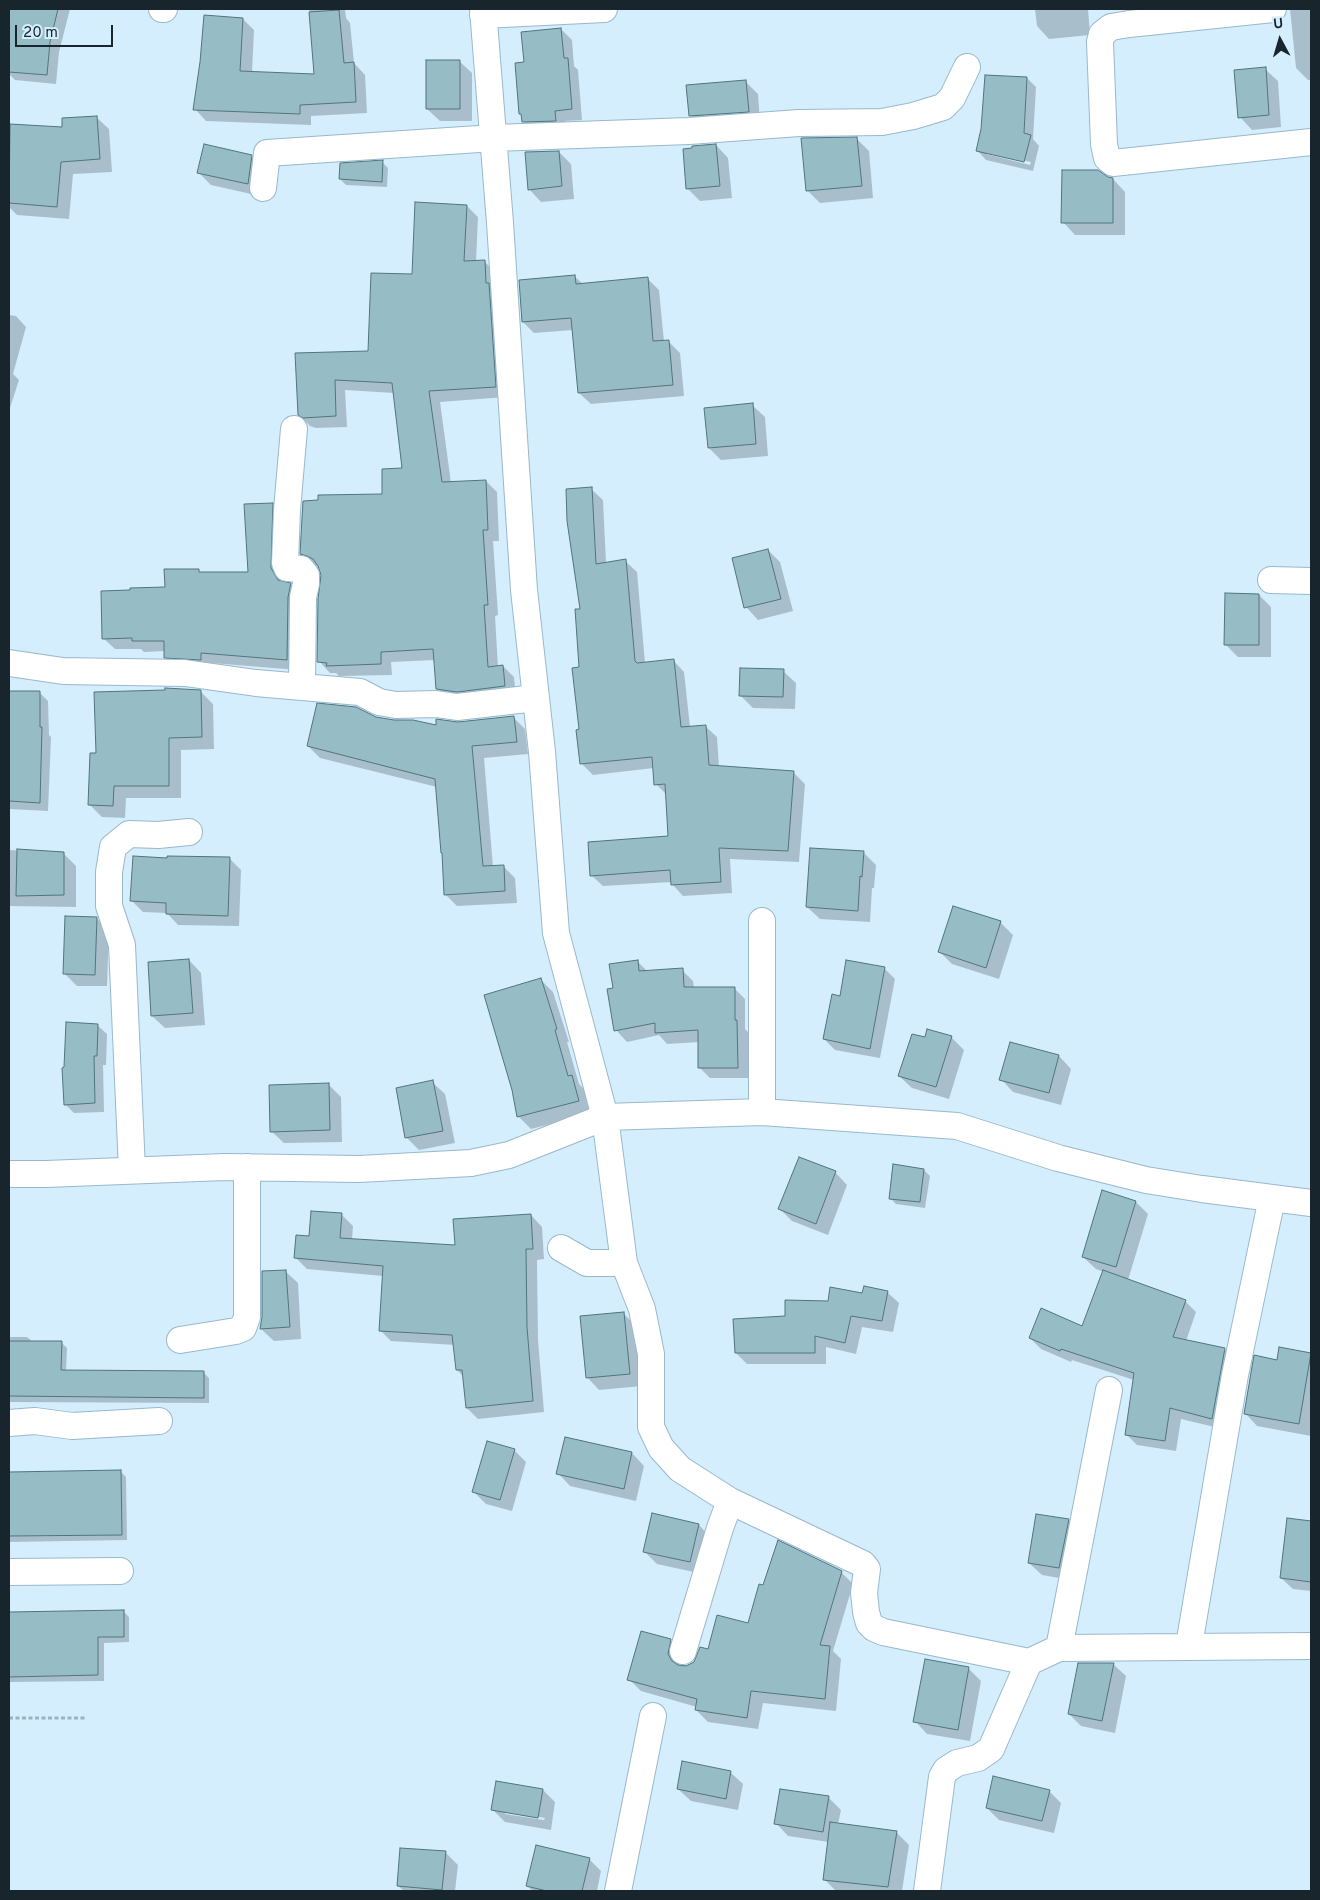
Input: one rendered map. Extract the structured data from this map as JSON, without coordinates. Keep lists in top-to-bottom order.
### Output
{
  "scale_bar": "20 m",
  "north": "top"
}
